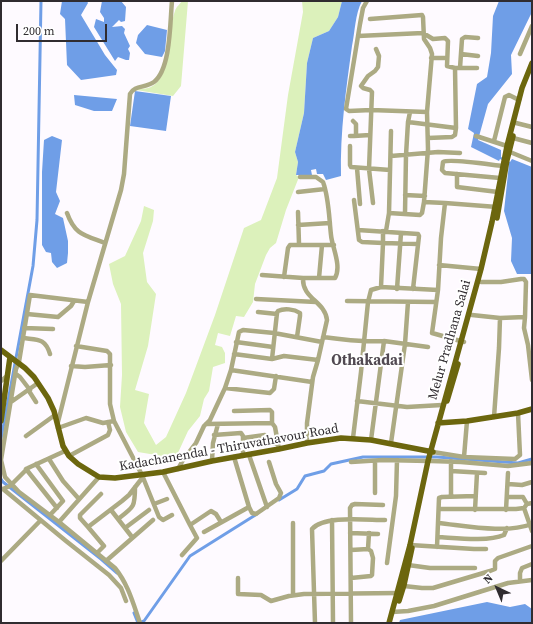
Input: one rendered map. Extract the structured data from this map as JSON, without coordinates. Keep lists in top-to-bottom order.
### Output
{
  "streets": {
    "main road": ["Melur Pradhana Salai", "Kadachanendal - Thiruvathavour Road"]
  },
  "crossings": [
    ["Melur Pradhana Salai", "Kadachanendal - Thiruvathavour Road"]
  ],
  "districts": ["Othakadai"],
  "scale_bar": "200 m",
  "north": "top left"
}
